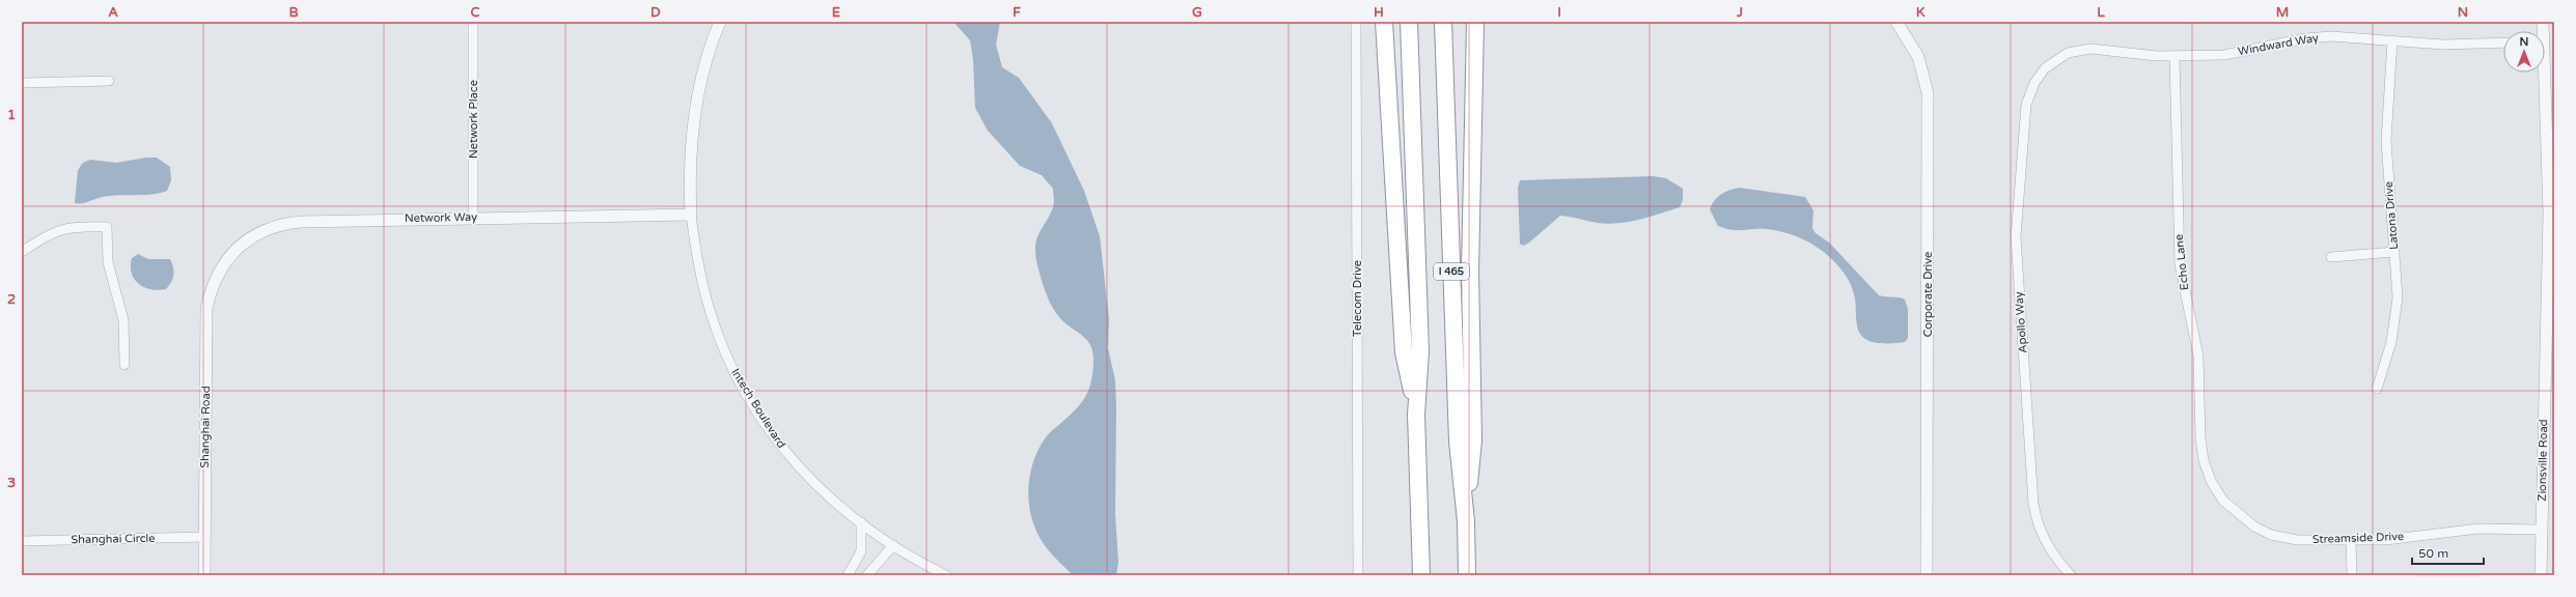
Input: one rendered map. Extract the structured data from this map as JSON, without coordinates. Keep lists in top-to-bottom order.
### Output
{
  "streets": {
    "highway": ["I 465"],
    "street": [
      "Windward Way",
      "Network Place",
      "Latona Drive",
      "Network Way",
      "Echo Lane",
      "Corporate Drive",
      "Telecom Drive",
      "Apollo Way",
      "Intech Boulevard",
      "Shanghai Road",
      "Zionsville Road",
      "Streamside Drive",
      "Shanghai Circle"
    ]
  },
  "crossings": [
    ["Windward Way", "Latona Drive"],
    ["Windward Way", "Echo Lane"],
    ["Windward Way", "Apollo Way"],
    ["Network Place", "Network Way"],
    ["Network Way", "Intech Boulevard"],
    ["Network Way", "Shanghai Road"],
    ["Echo Lane", "Streamside Drive"],
    ["Shanghai Road", "Shanghai Circle"],
    ["Zionsville Road", "Streamside Drive"]
  ],
  "scale_bar": "50 m",
  "north": "top",
  "grid": {
    "columns": [
      "A",
      "B",
      "C",
      "D",
      "E",
      "F",
      "G",
      "H",
      "I",
      "J",
      "K",
      "L",
      "M",
      "N"
    ],
    "rows": ["1", "2", "3"]
  }
}
